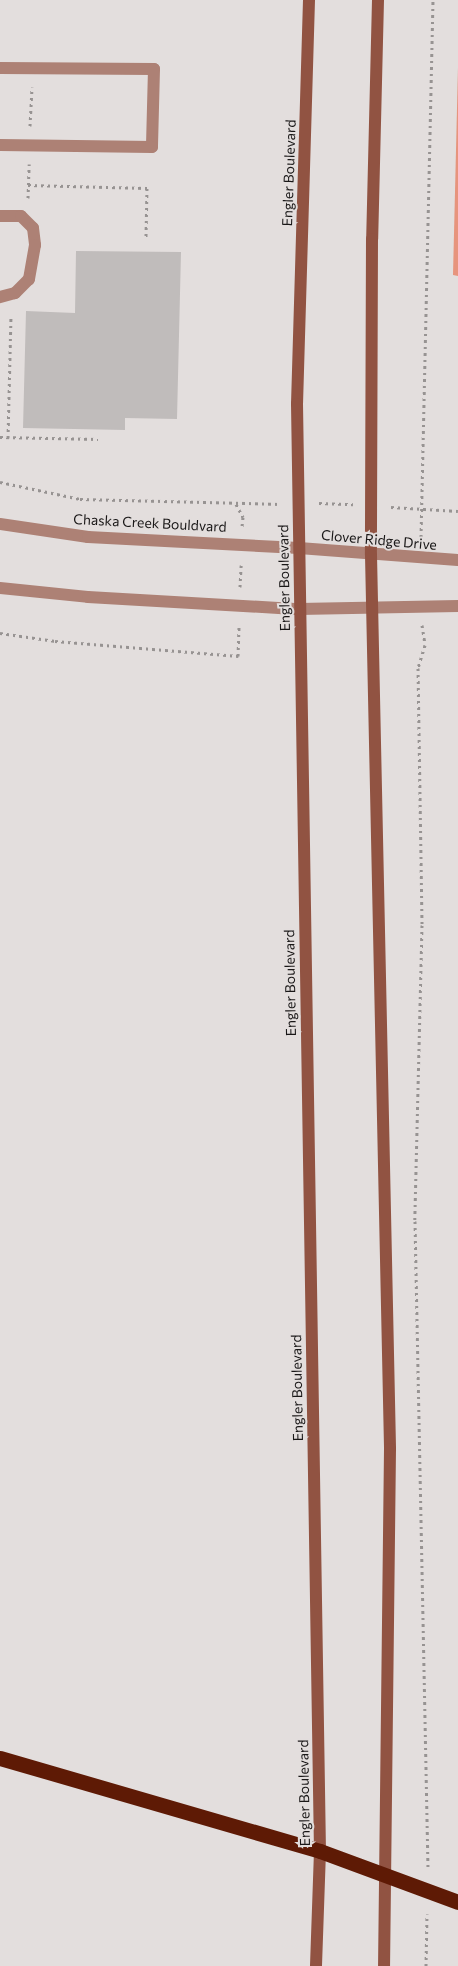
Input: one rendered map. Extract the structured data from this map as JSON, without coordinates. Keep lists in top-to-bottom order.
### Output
{
  "streets": {
    "main road": ["Engler Boulevard"],
    "street": ["Chaska Creek Bouldvard", "Clover Ridge Drive"]
  },
  "crossings": [
    ["Engler Boulevard", "Chaska Creek Bouldvard"],
    ["Engler Boulevard", "Clover Ridge Drive"],
    ["Chaska Creek Bouldvard", "Clover Ridge Drive"]
  ]
}
